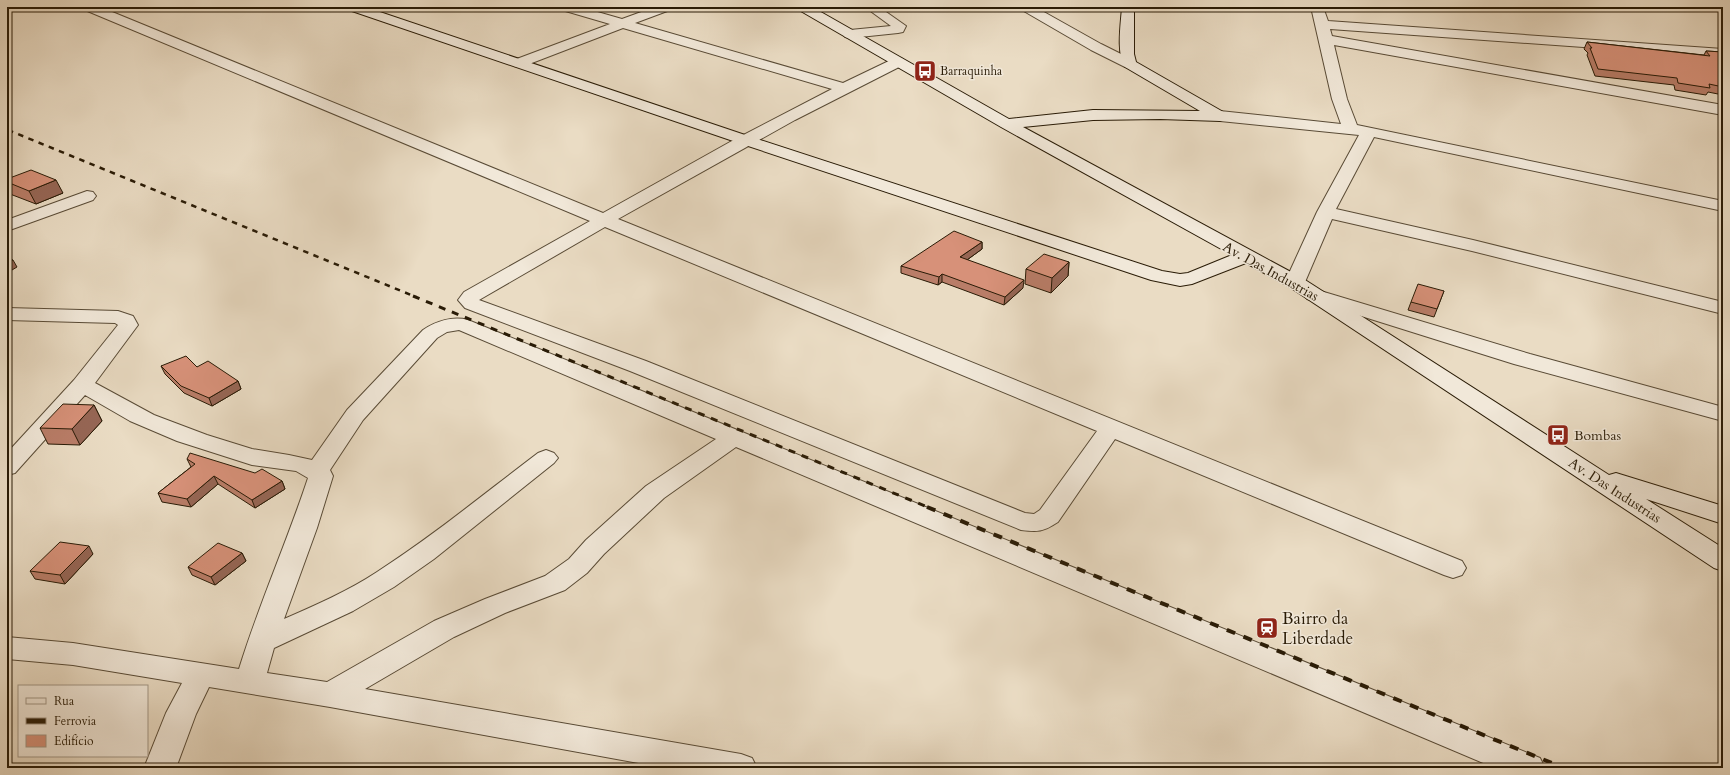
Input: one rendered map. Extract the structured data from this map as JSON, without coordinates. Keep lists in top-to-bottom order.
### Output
{
  "streets": {
    "street": ["Av. Das Industrias"]
  },
  "places": {
    "bus stop": ["Barraquinha", "Bombas"],
    "station": ["Bairro da Liberdade"]
  },
  "legend": ["Rua", "Ferrovia", "Edifício"]
}
